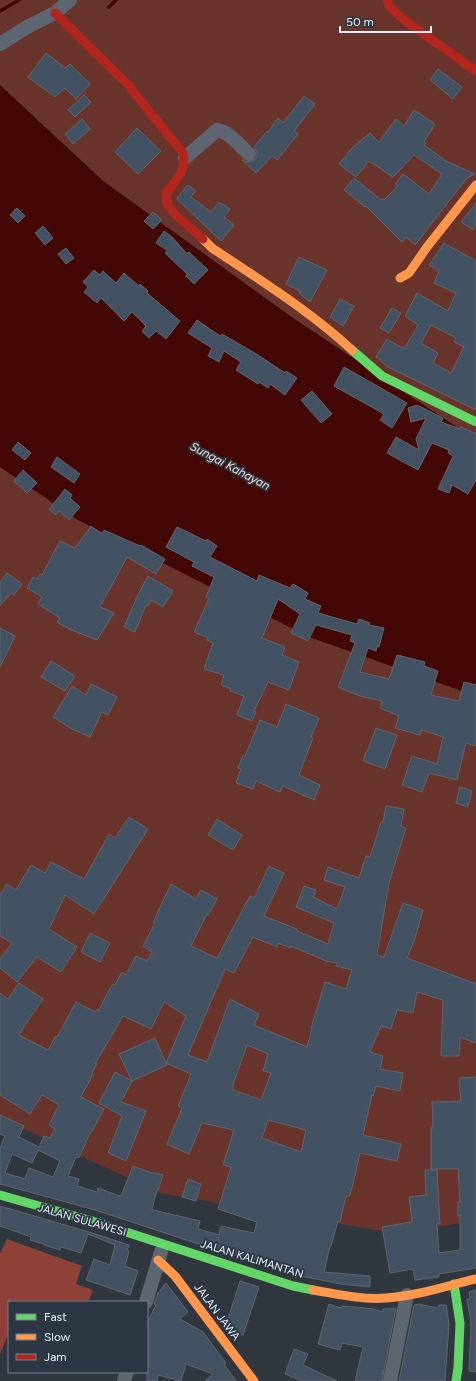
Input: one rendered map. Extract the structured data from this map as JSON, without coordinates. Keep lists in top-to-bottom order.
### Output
{
  "streets": {
    "street": ["JALAN SULAWESI", "JALAN KALIMANTAN", "JALAN JAWA"]
  },
  "crossings": [
    ["JALAN SULAWESI", "JALAN KALIMANTAN"]
  ],
  "water": ["Sungai Kahayan"],
  "legend": ["Fast", "Slow", "Jam"],
  "scale_bar": "50 m"
}
